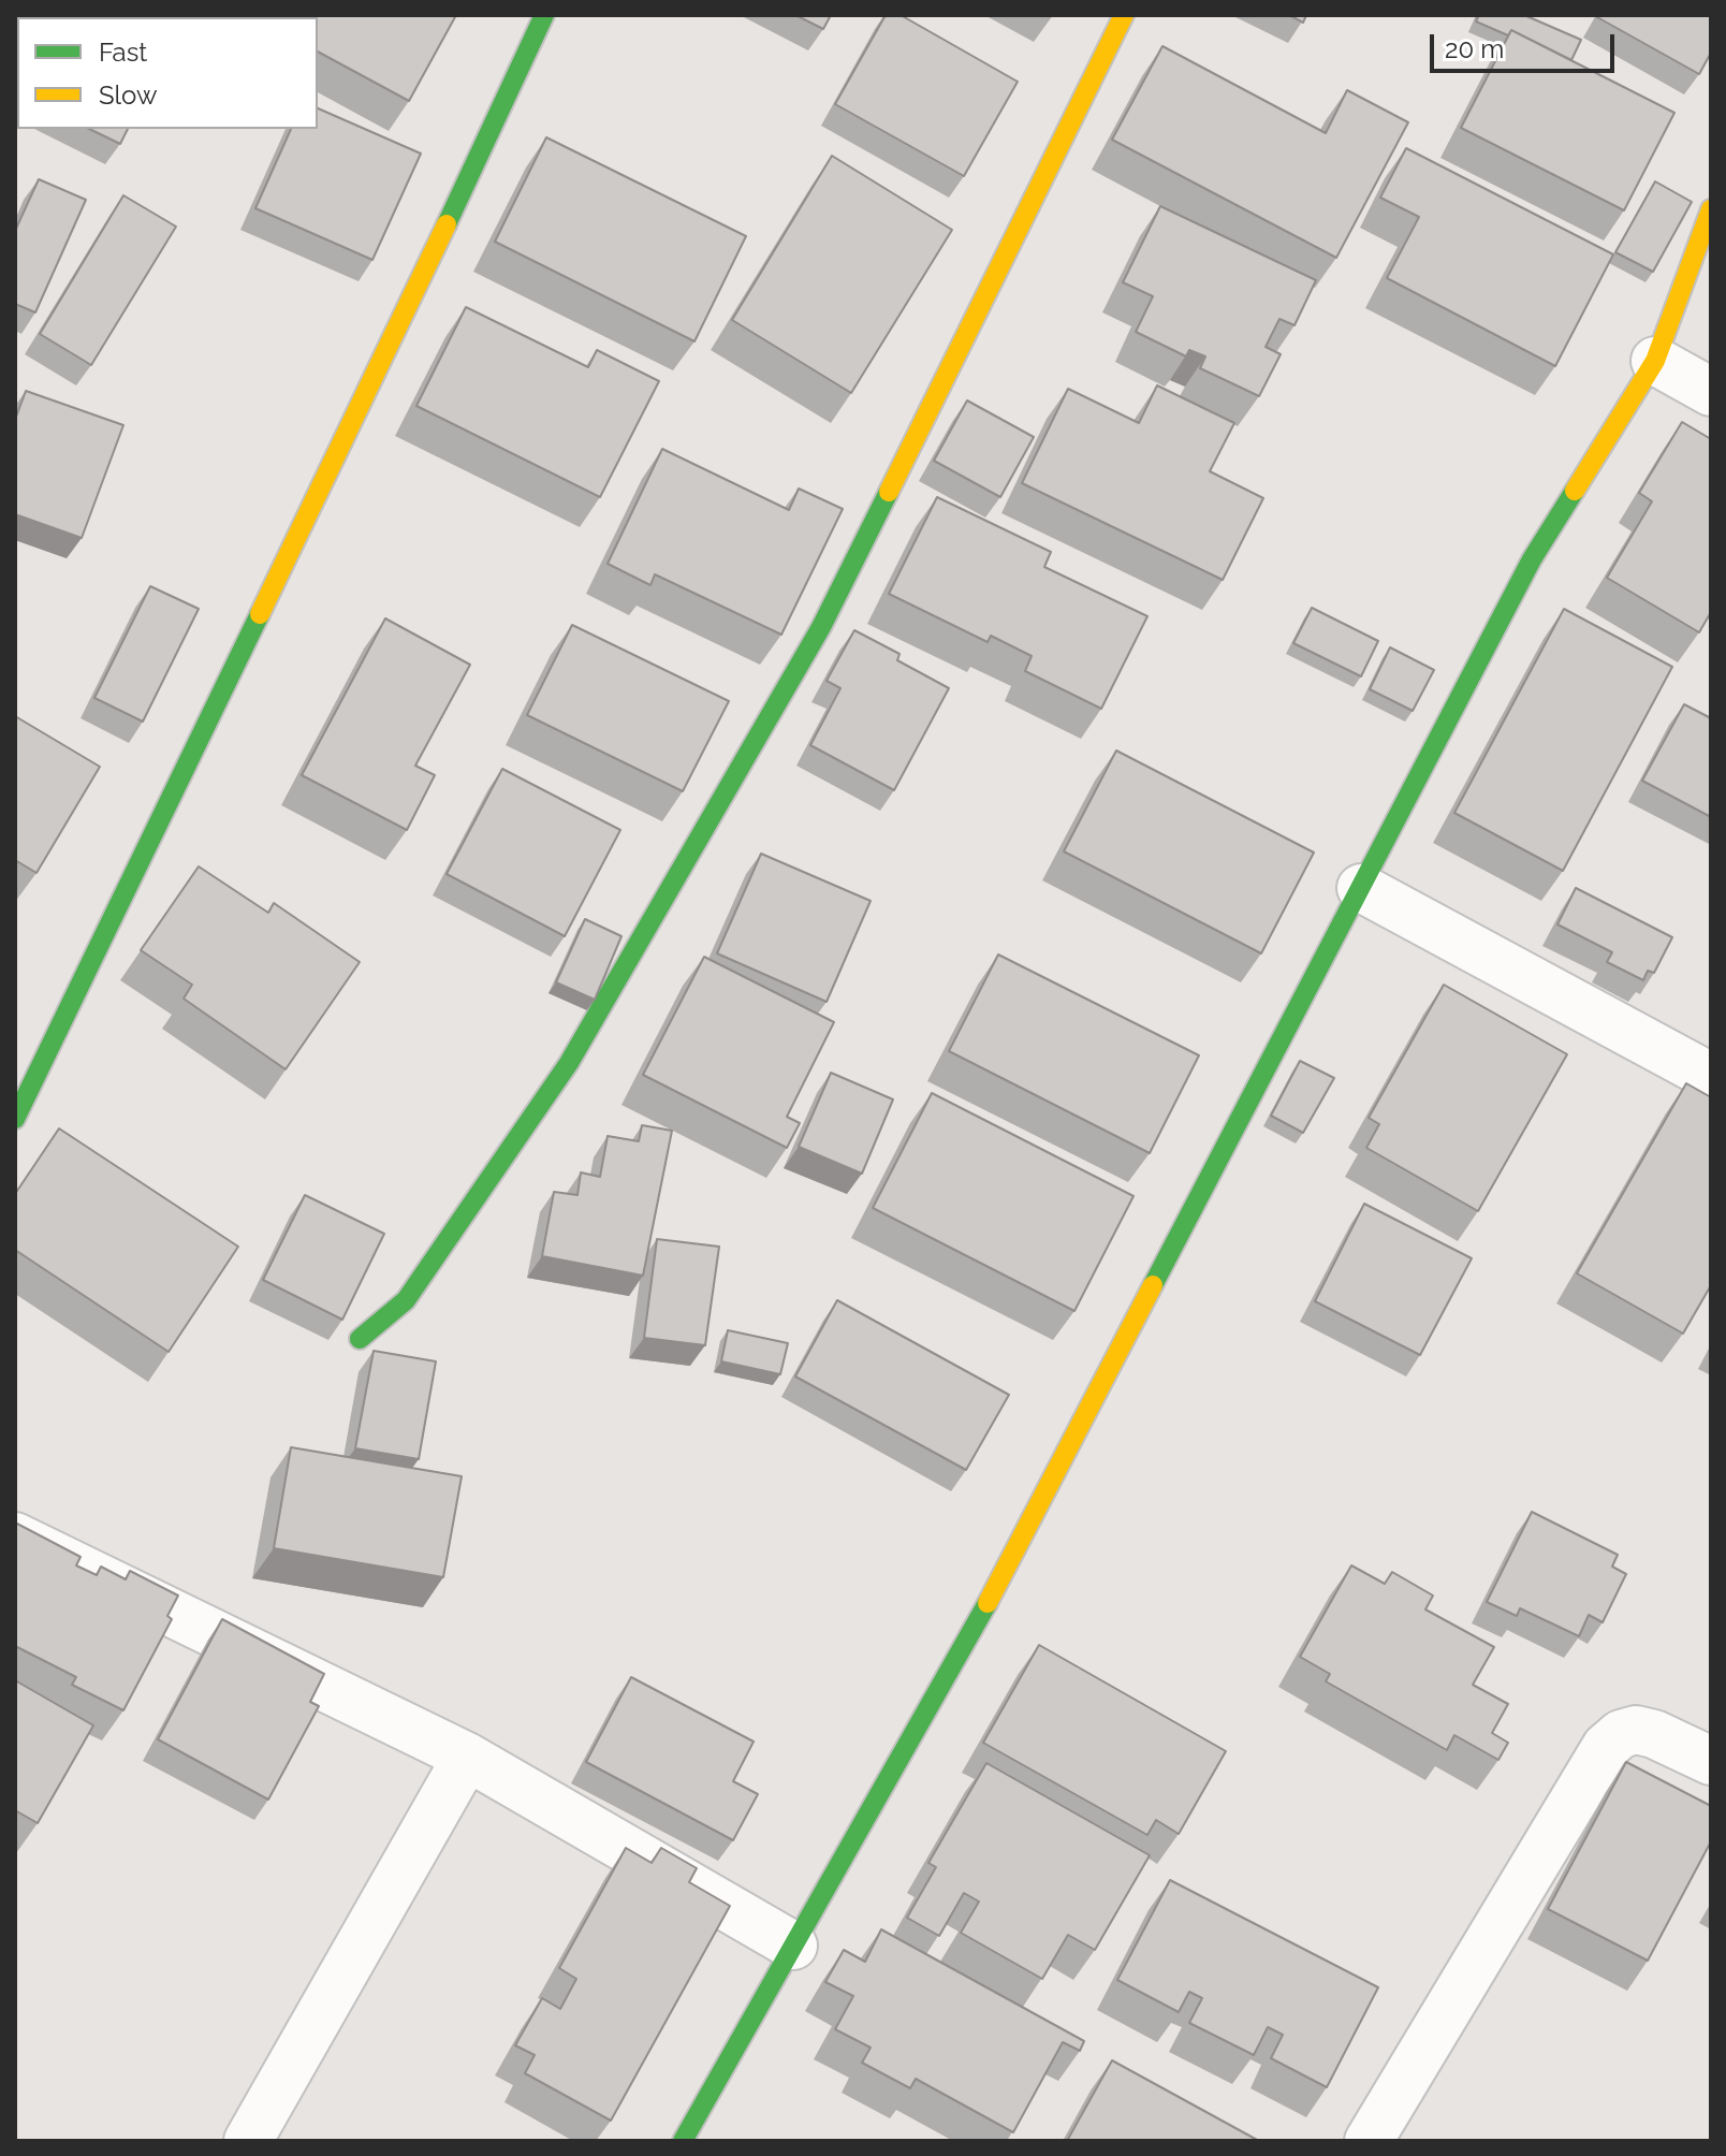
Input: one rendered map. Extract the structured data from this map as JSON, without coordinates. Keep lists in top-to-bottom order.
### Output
{
  "legend": ["Fast", "Slow"],
  "scale_bar": "20 m"
}
